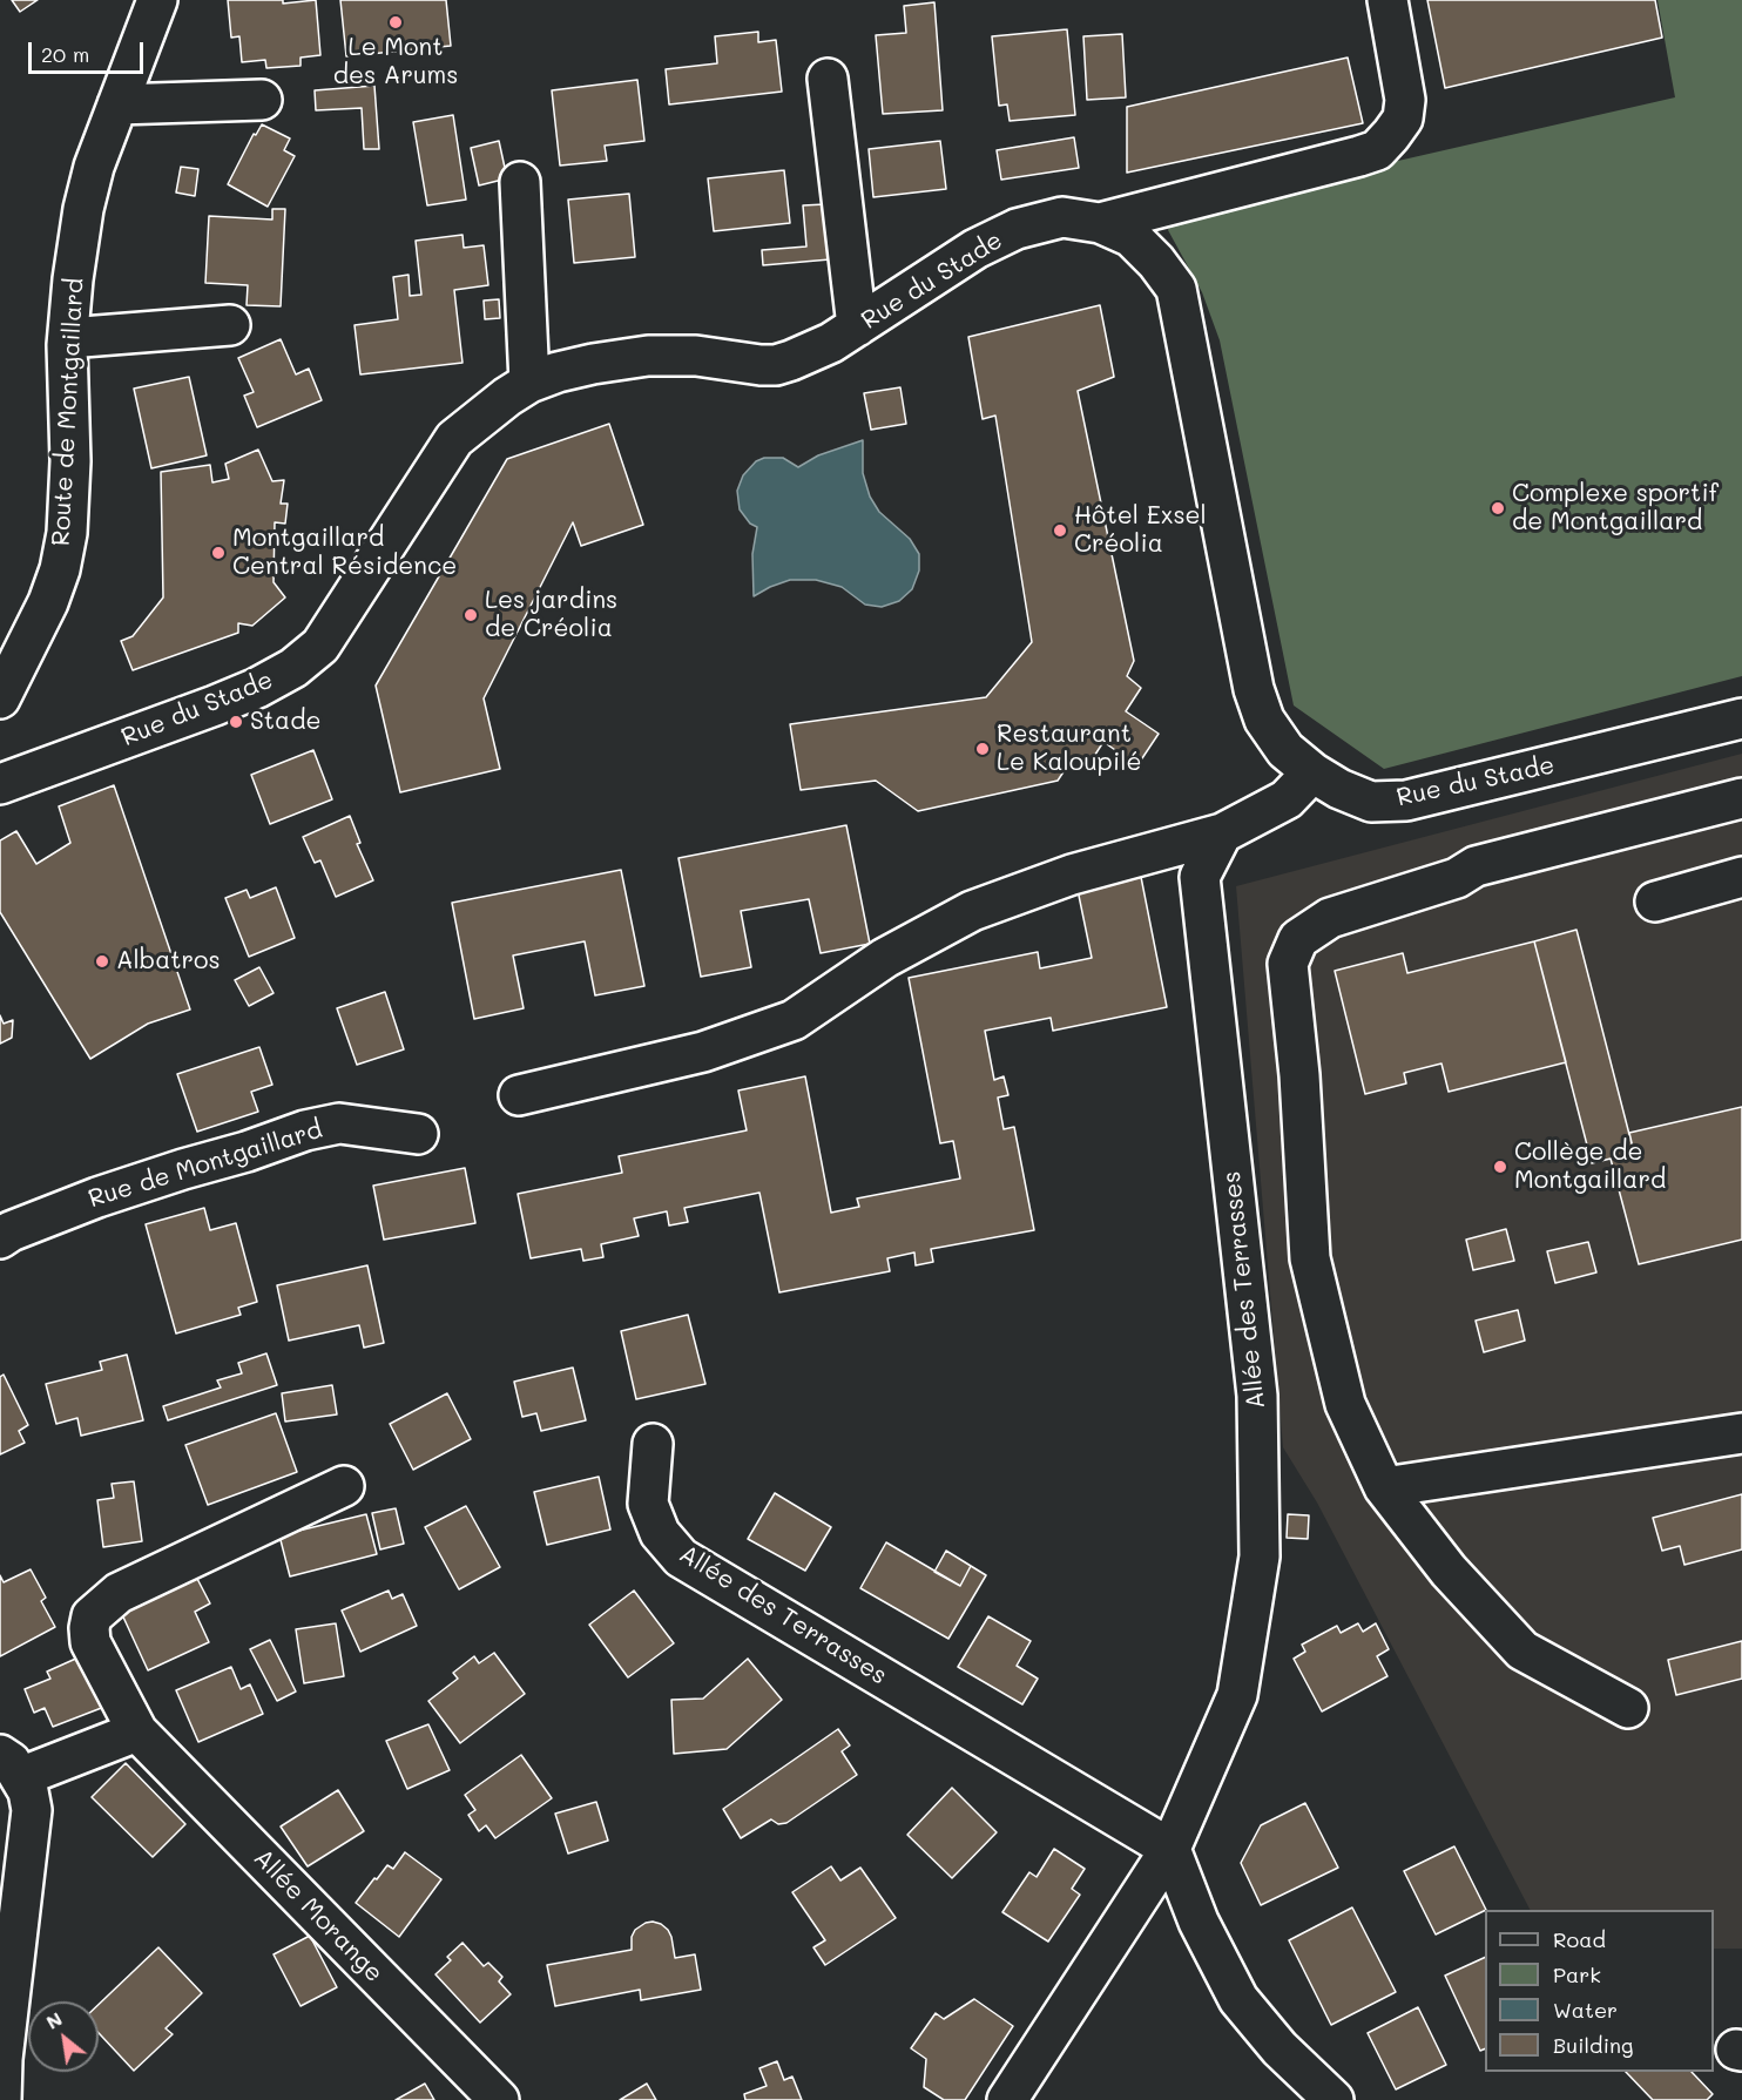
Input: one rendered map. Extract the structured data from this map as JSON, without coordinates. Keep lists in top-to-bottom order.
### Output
{
  "streets": {
    "street": [
      "Rue du Stade",
      "Route de Montgaillard",
      "Rue de Montgaillard",
      "Allée des Terrasses",
      "Allée Morange"
    ]
  },
  "places": [
    "Le Mont des Arums",
    "Complexe sportif de Montgaillard",
    "Hôtel Exsel Créolia",
    "Montgaillard Central Résidence",
    "Les jardins de Créolia",
    "Stade",
    "Restaurant Le Kaloupilé",
    "Albatros",
    "Collège de Montgaillard"
  ],
  "legend": [
    "Road",
    "Park",
    "Water",
    "Building"
  ],
  "scale_bar": "20 m",
  "north": "top left"
}
